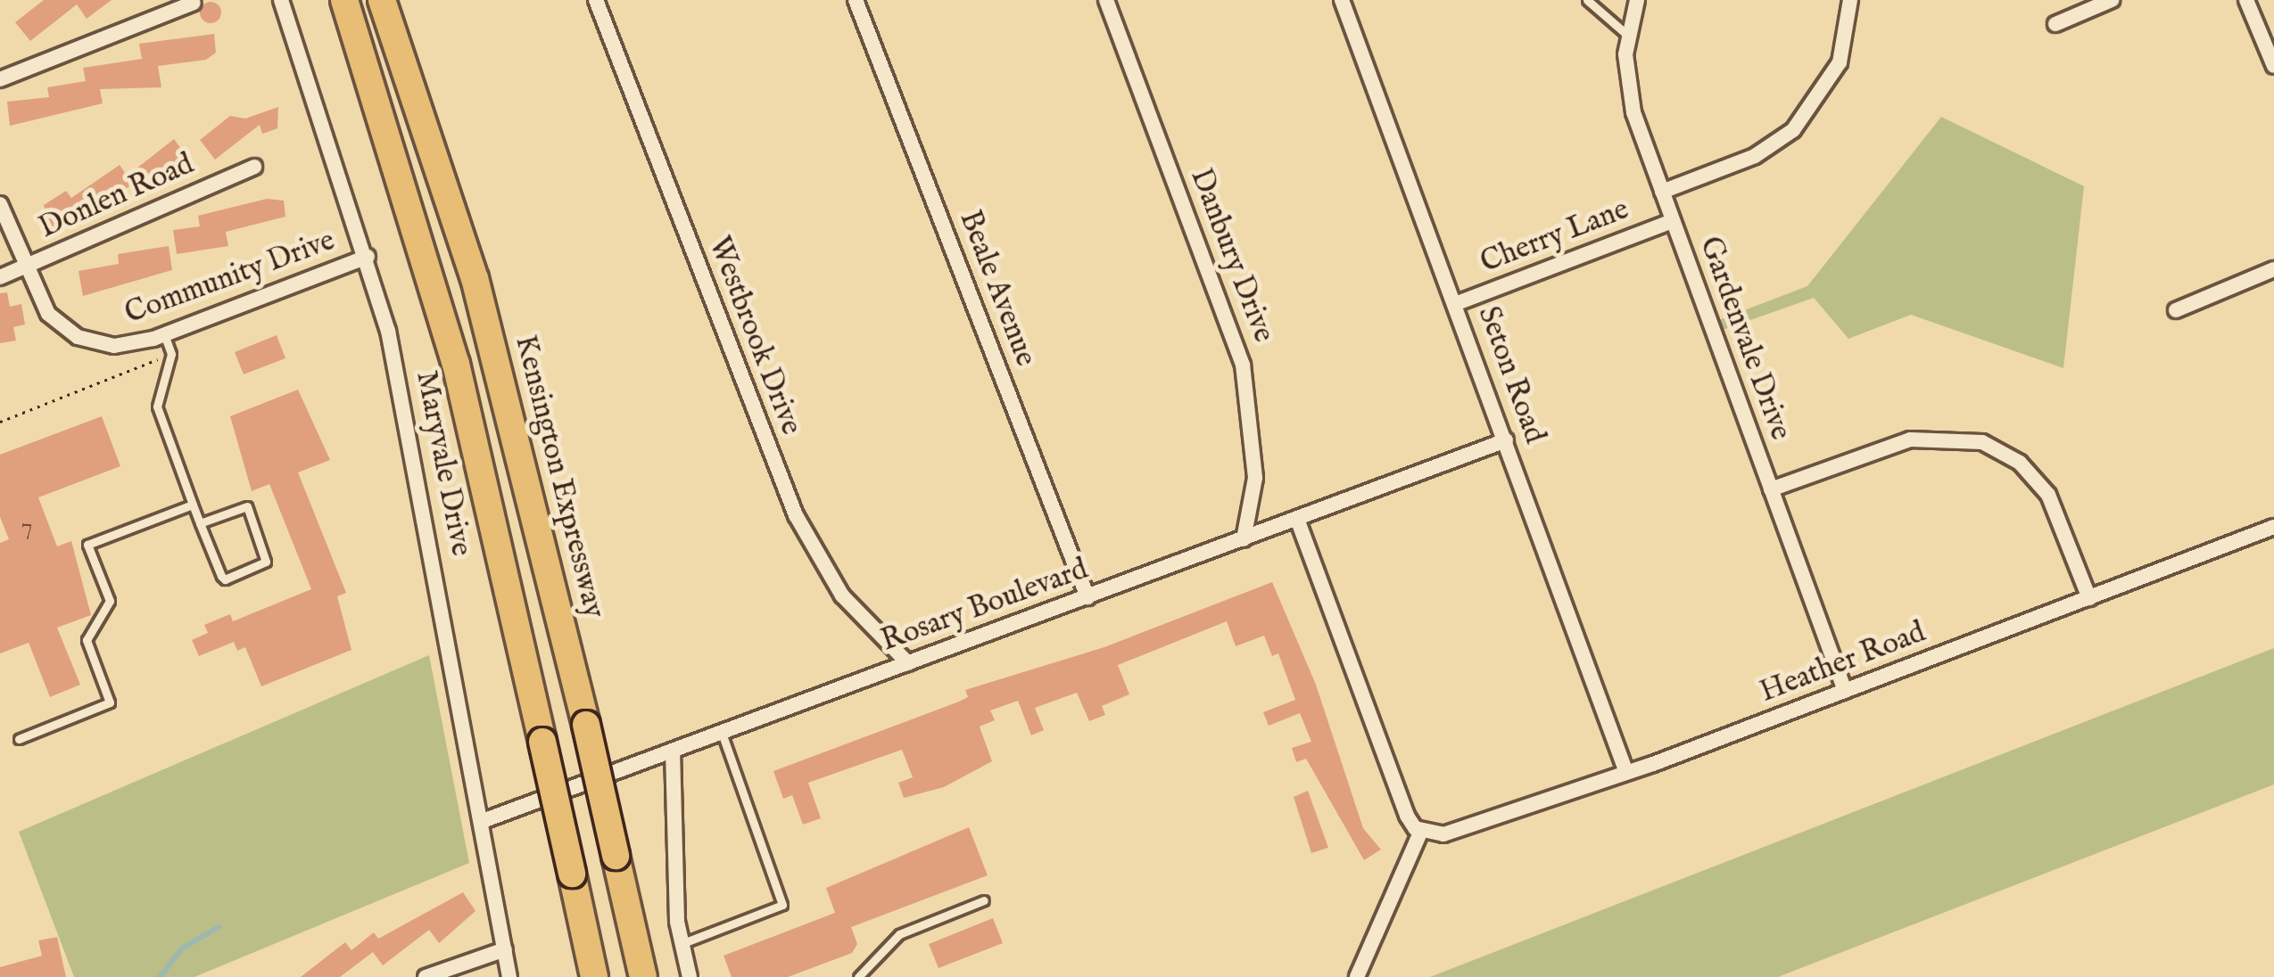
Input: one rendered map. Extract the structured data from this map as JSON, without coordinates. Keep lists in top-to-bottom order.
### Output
{
  "streets": {
    "highway": ["Kensington Expressway"],
    "street": [
      "Donlen Road",
      "Cherry Lane",
      "Danbury Drive",
      "Community Drive",
      "Beale Avenue",
      "Westbrook Drive",
      "Gardenvale Drive",
      "Seton Road",
      "Maryvale Drive",
      "Rosary Boulevard",
      "Heather Road"
    ]
  },
  "crossings": [
    ["Donlen Road", "Community Drive"],
    ["Cherry Lane", "Gardenvale Drive"],
    ["Cherry Lane", "Seton Road"],
    ["Danbury Drive", "Rosary Boulevard"],
    ["Community Drive", "Maryvale Drive"],
    ["Beale Avenue", "Rosary Boulevard"],
    ["Westbrook Drive", "Rosary Boulevard"],
    ["Gardenvale Drive", "Heather Road"],
    ["Seton Road", "Rosary Boulevard"],
    ["Seton Road", "Heather Road"],
    ["Maryvale Drive", "Rosary Boulevard"]
  ],
  "house_numbers": ["7"]
}
